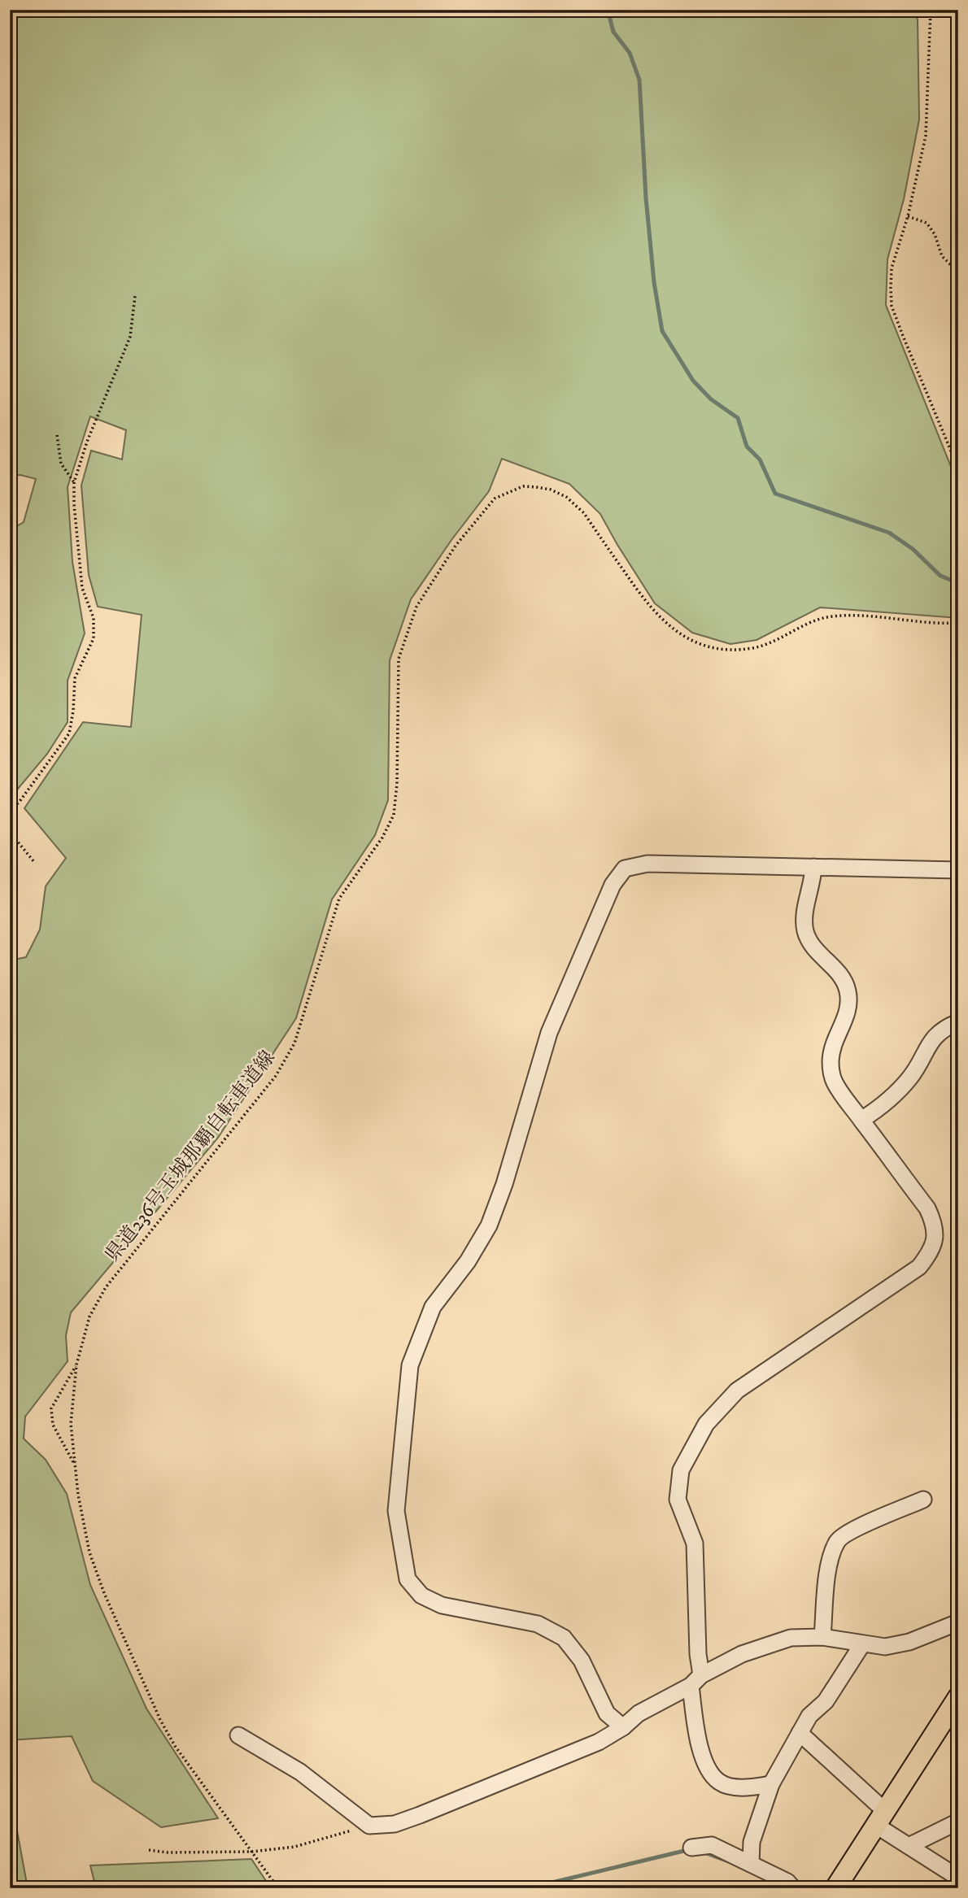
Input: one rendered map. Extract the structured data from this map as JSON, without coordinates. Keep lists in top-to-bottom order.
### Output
{
  "streets": {
    "path": ["県道236号玉城那覇自転車道線"]
  }
}
